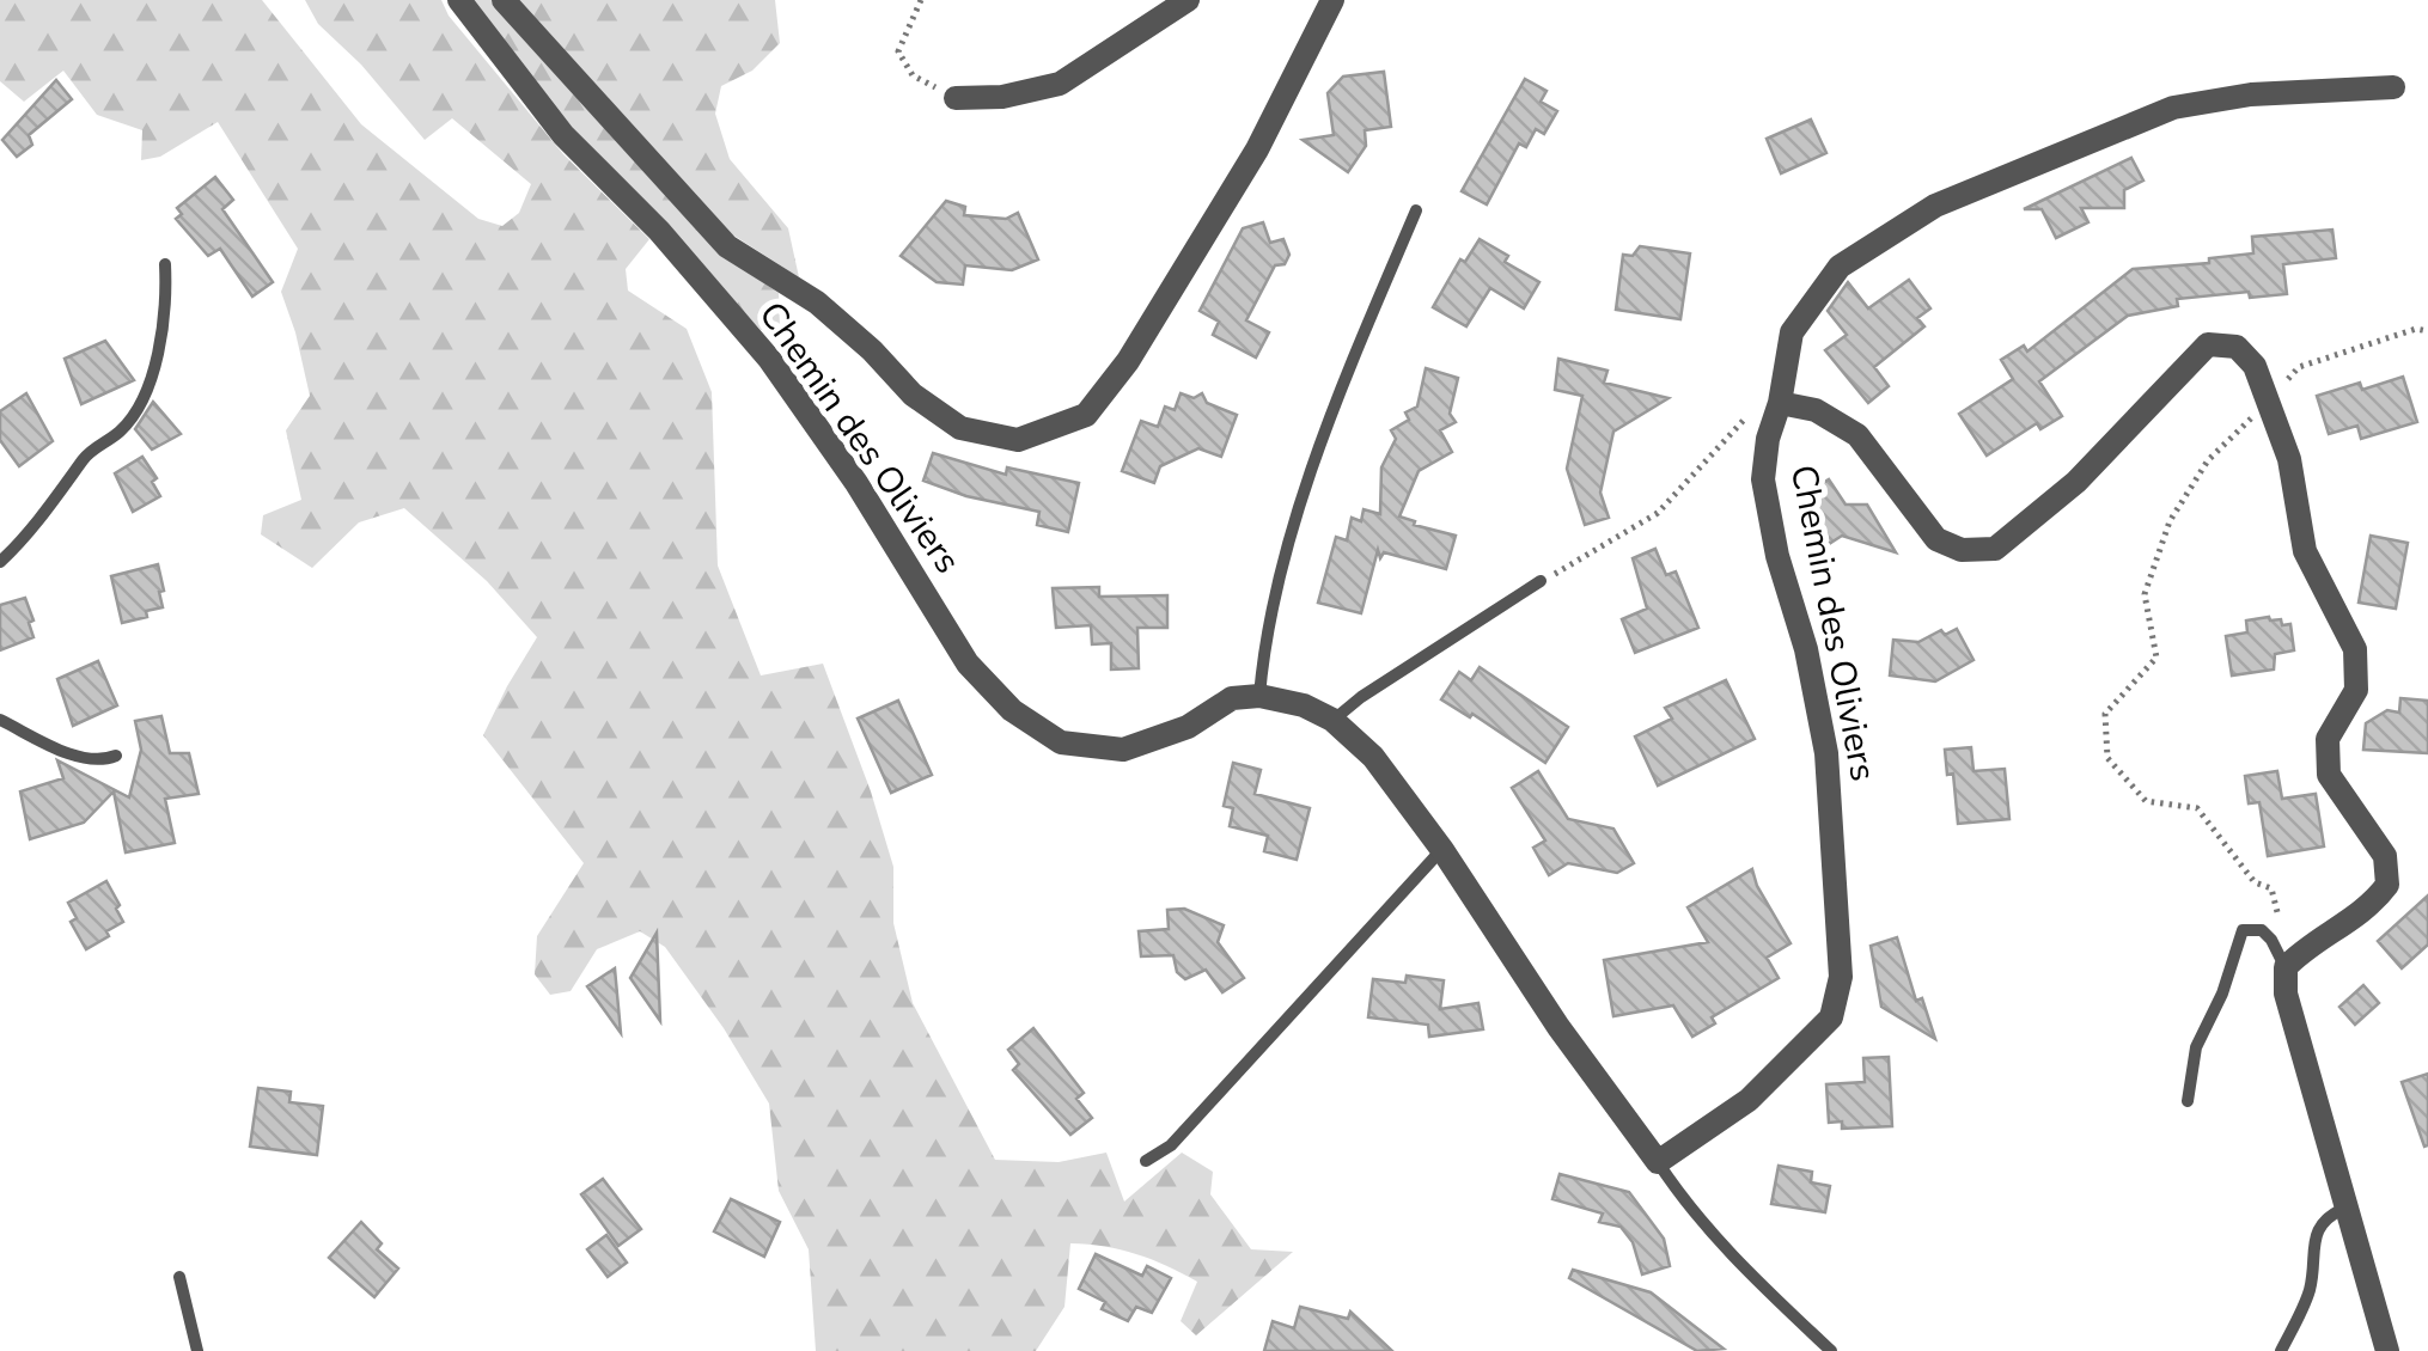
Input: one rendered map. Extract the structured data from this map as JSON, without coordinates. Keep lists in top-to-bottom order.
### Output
{
  "streets": {
    "street": ["Chemin des Oliviers"]
  }
}
